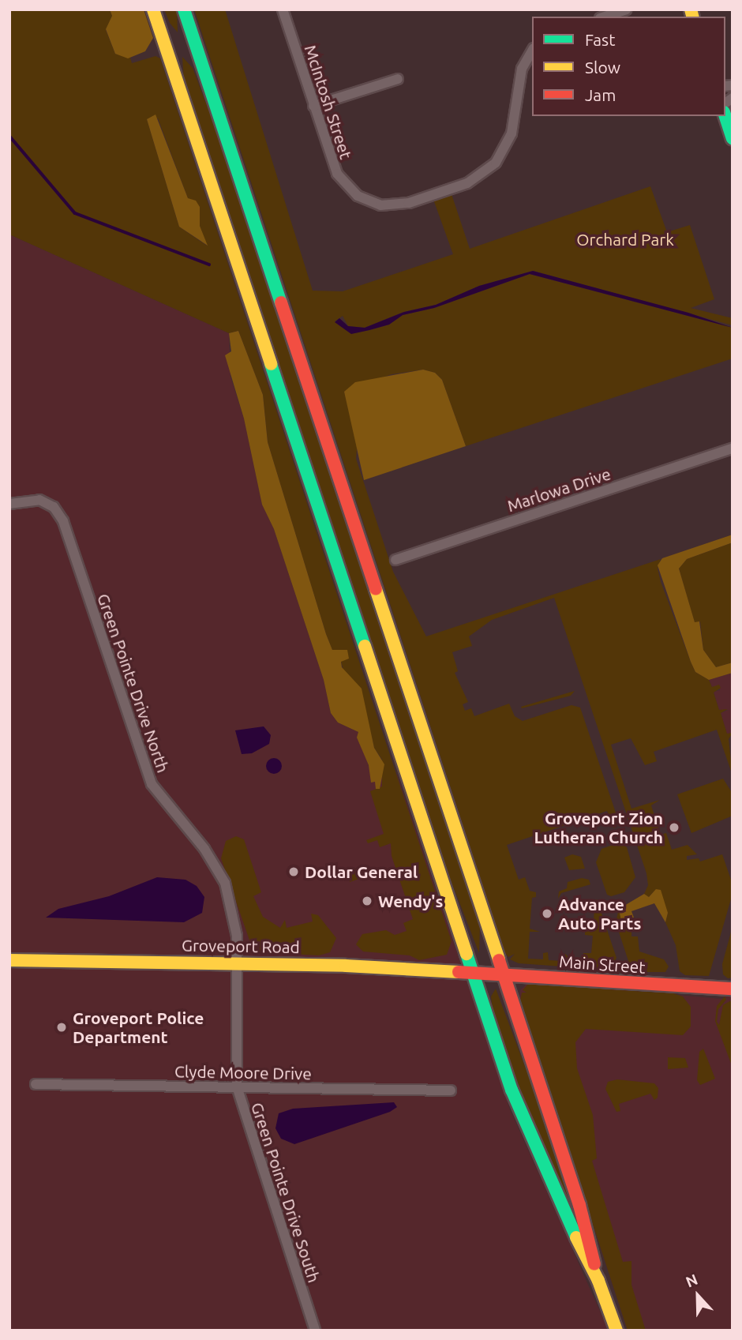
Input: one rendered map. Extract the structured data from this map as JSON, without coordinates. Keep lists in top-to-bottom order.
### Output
{
  "streets": {
    "main road": ["Groveport Road", "Main Street"],
    "street": [
      "McIntosh Street",
      "Marlowa Drive",
      "Green Pointe Drive North",
      "Clyde Moore Drive",
      "Green Pointe Drive South"
    ]
  },
  "crossings": [
    ["Green Pointe Drive North", "Groveport Road"],
    ["Green Pointe Drive North", "Green Pointe Drive South"],
    ["Groveport Road", "Main Street"],
    ["Groveport Road", "Green Pointe Drive South"],
    ["Clyde Moore Drive", "Green Pointe Drive South"]
  ],
  "parks": ["Orchard Park"],
  "places": [
    "Groveport Zion Lutheran Church",
    "Dollar General",
    "Wendy's",
    "Advance Auto Parts",
    "Groveport Police Department"
  ],
  "legend": ["Fast", "Slow", "Jam"],
  "north": "top"
}
